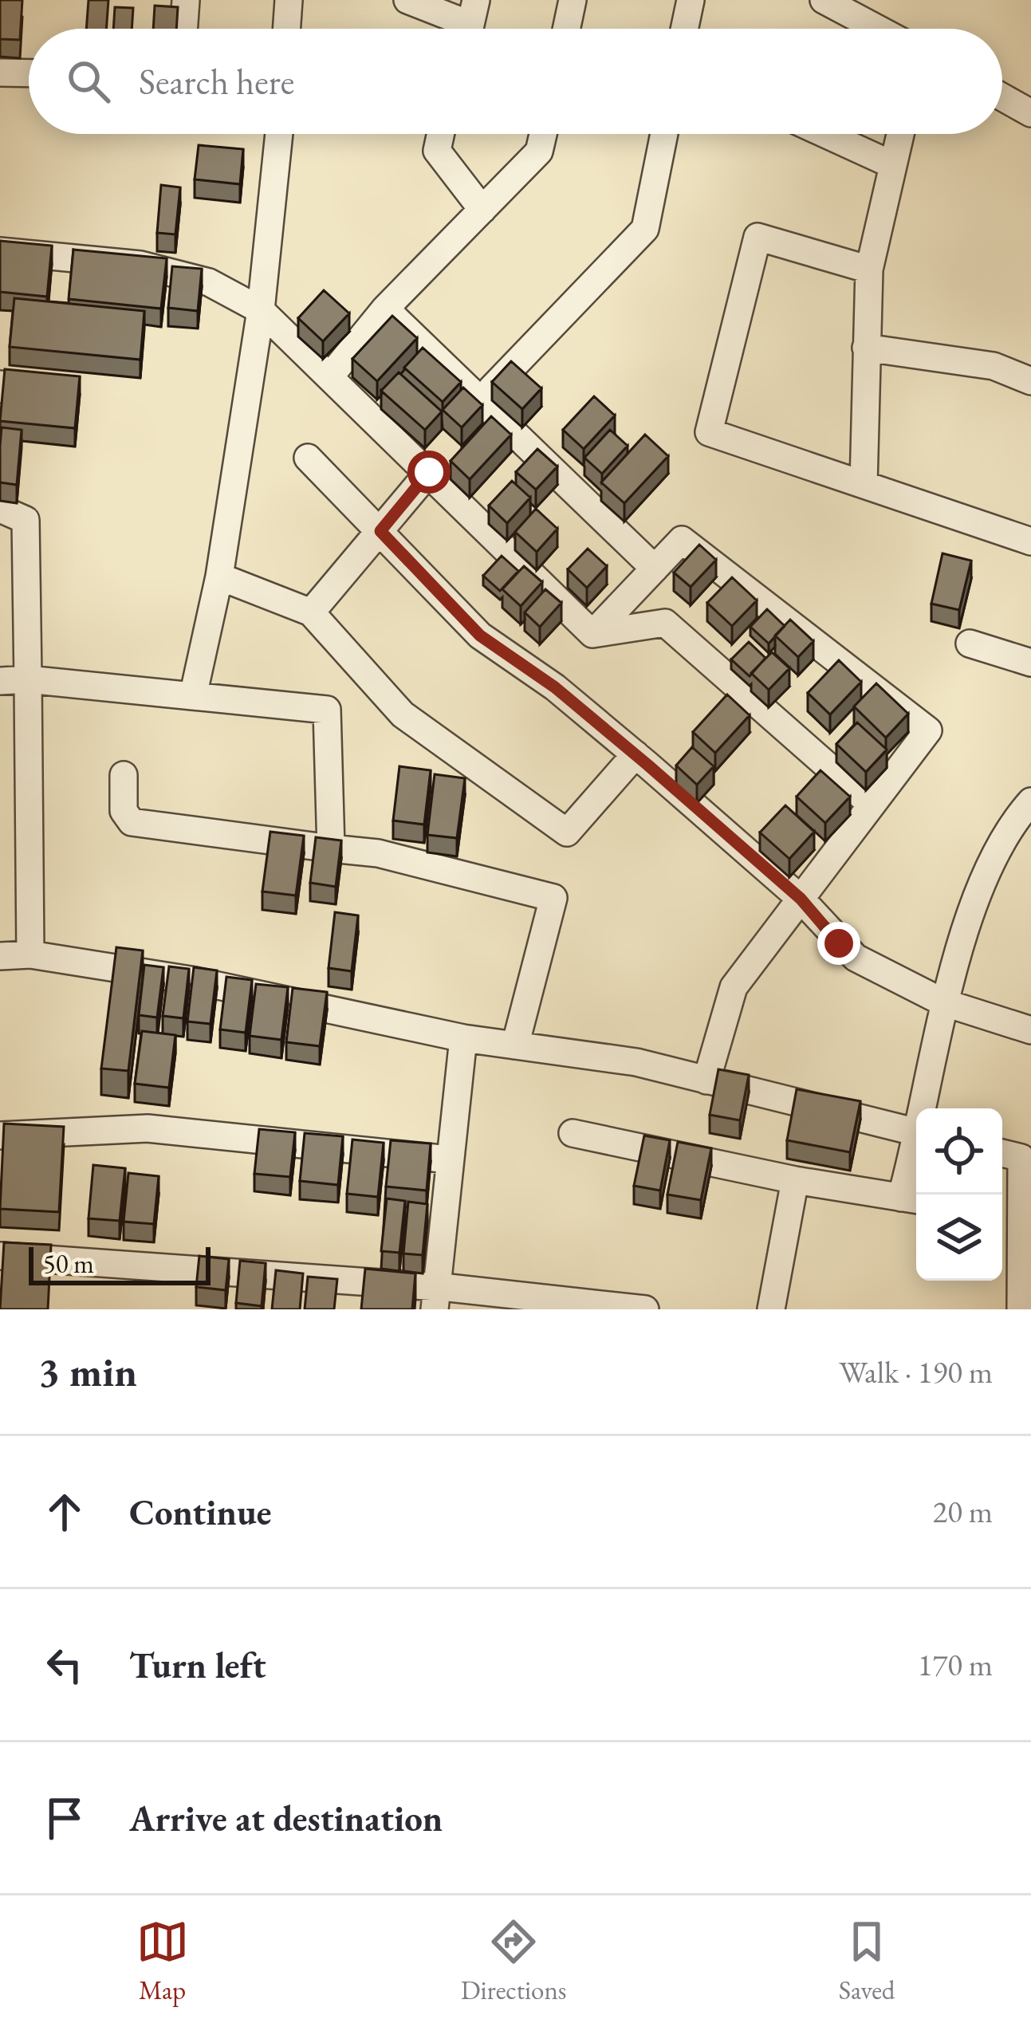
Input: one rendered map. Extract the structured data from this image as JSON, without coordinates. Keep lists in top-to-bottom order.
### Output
{
  "scale_bar": "50 m",
  "page": {
    "search": "Search here",
    "scale": "50 m",
    "heading": ["3 min", "Walk · 190 m"],
    "list": [
      ["Continue", "20 m"],
      ["Turn left", "170 m"],
      "Arrive at destination"
    ],
    "nav": ["Map", "Directions", "Saved"]
  }
}
